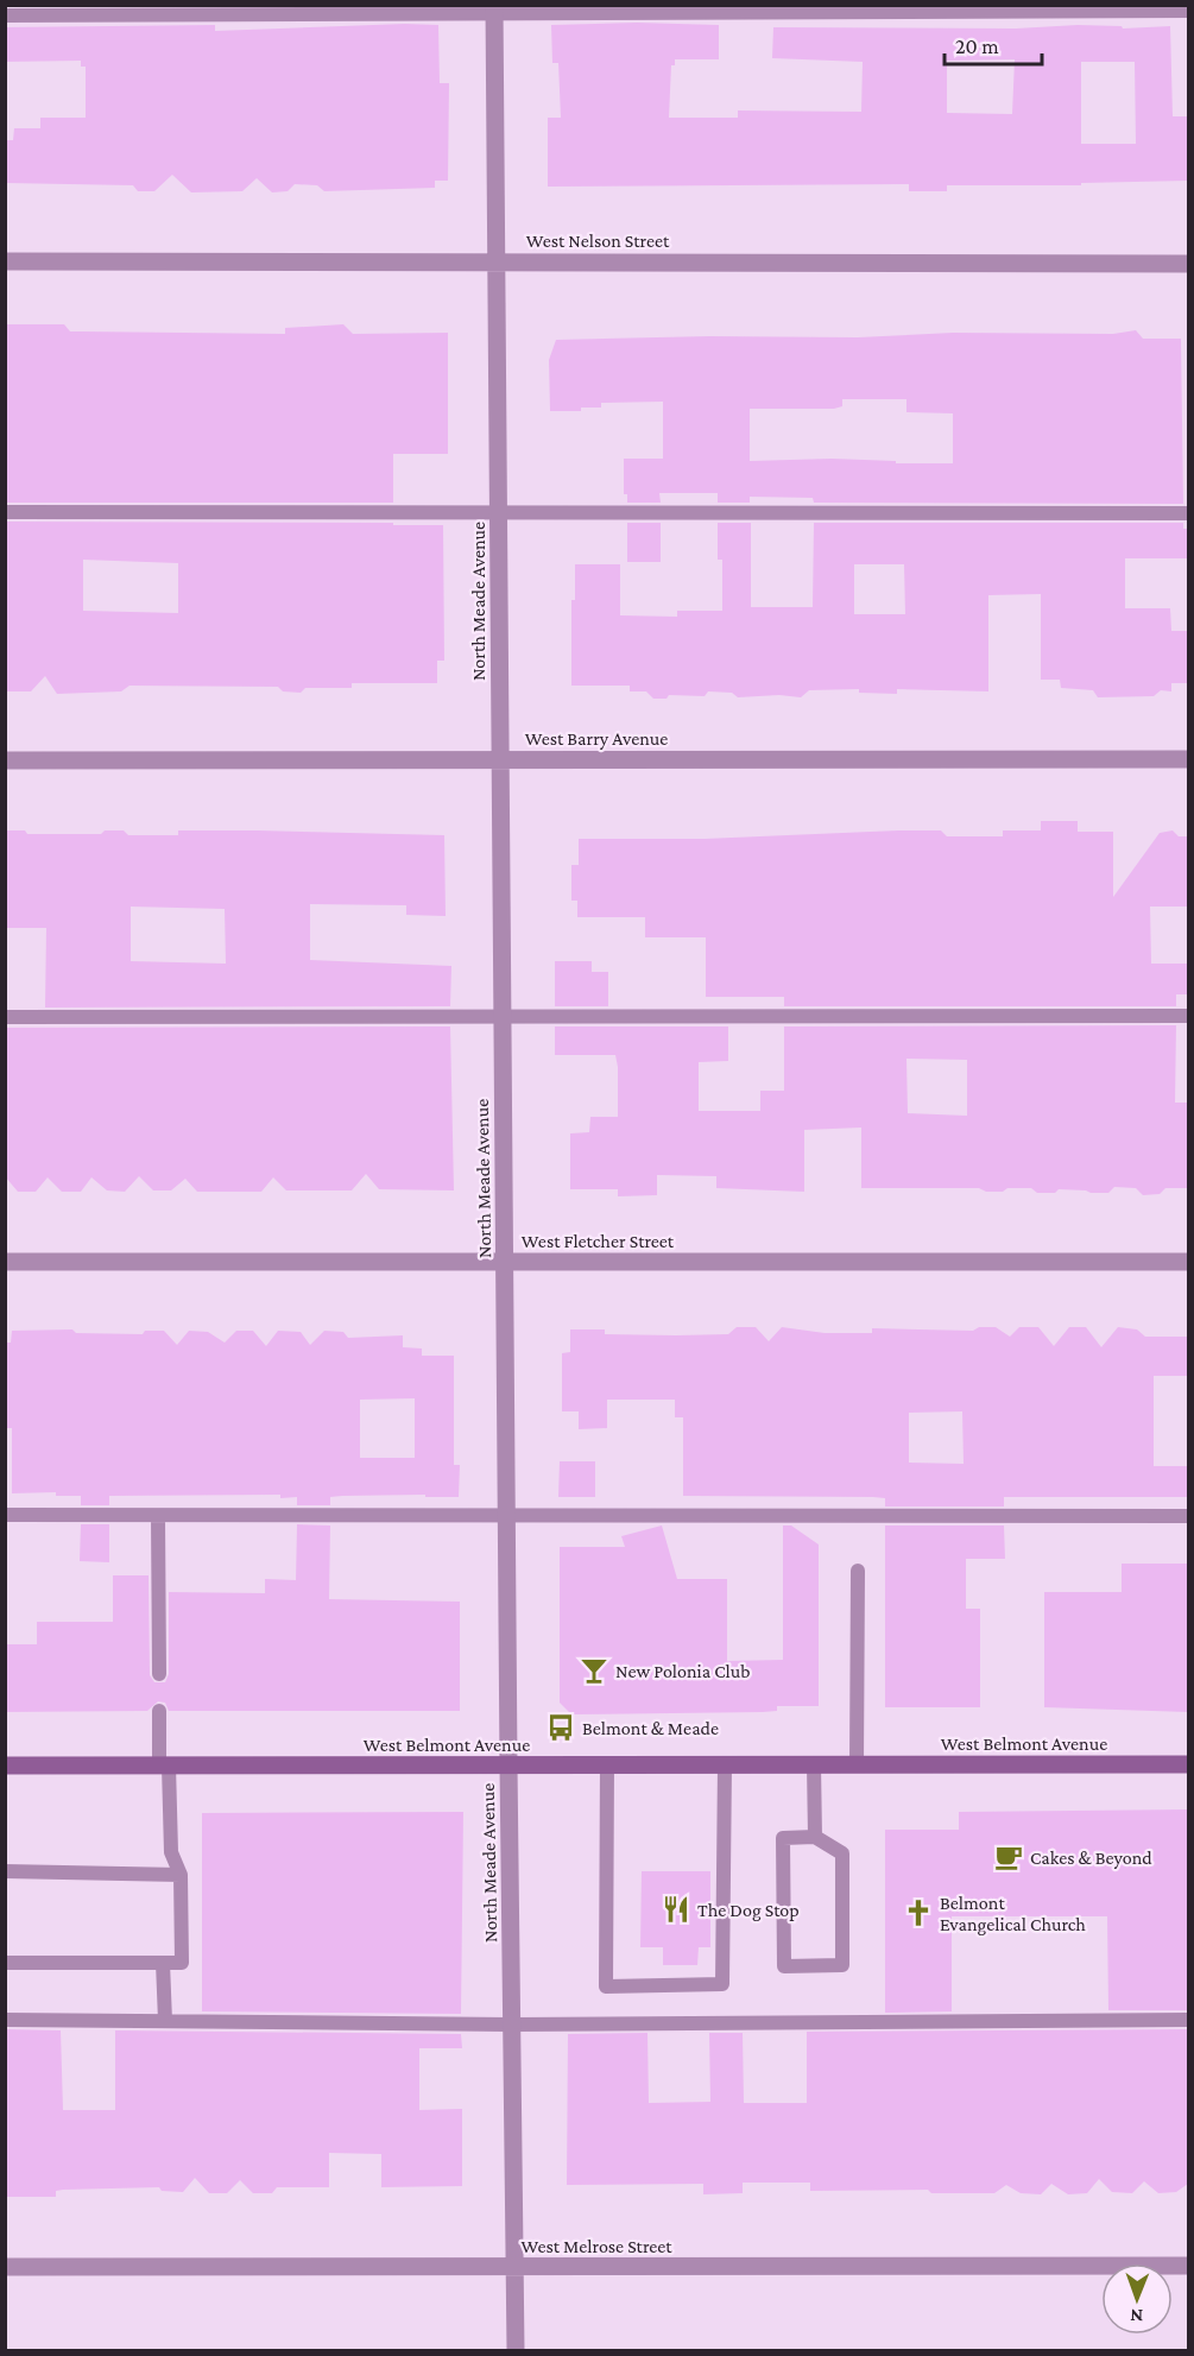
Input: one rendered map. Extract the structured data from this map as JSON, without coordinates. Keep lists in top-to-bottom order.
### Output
{
  "streets": {
    "main road": ["West Belmont Avenue"],
    "street": [
      "West Nelson Street",
      "North Meade Avenue",
      "West Barry Avenue",
      "West Fletcher Street",
      "West Melrose Street"
    ]
  },
  "crossings": [
    ["West Nelson Street", "North Meade Avenue"],
    ["North Meade Avenue", "West Barry Avenue"],
    ["North Meade Avenue", "West Fletcher Street"],
    ["North Meade Avenue", "West Belmont Avenue"],
    ["North Meade Avenue", "West Melrose Street"]
  ],
  "places": {
    "bar": ["New Polonia Club"],
    "bus stop": ["Belmont & Meade"],
    "cafe": ["Cakes & Beyond"],
    "restaurant": ["The Dog Stop"],
    "church": ["Belmont Evangelical Church"]
  },
  "scale_bar": "20 m",
  "north": "bottom"
}
